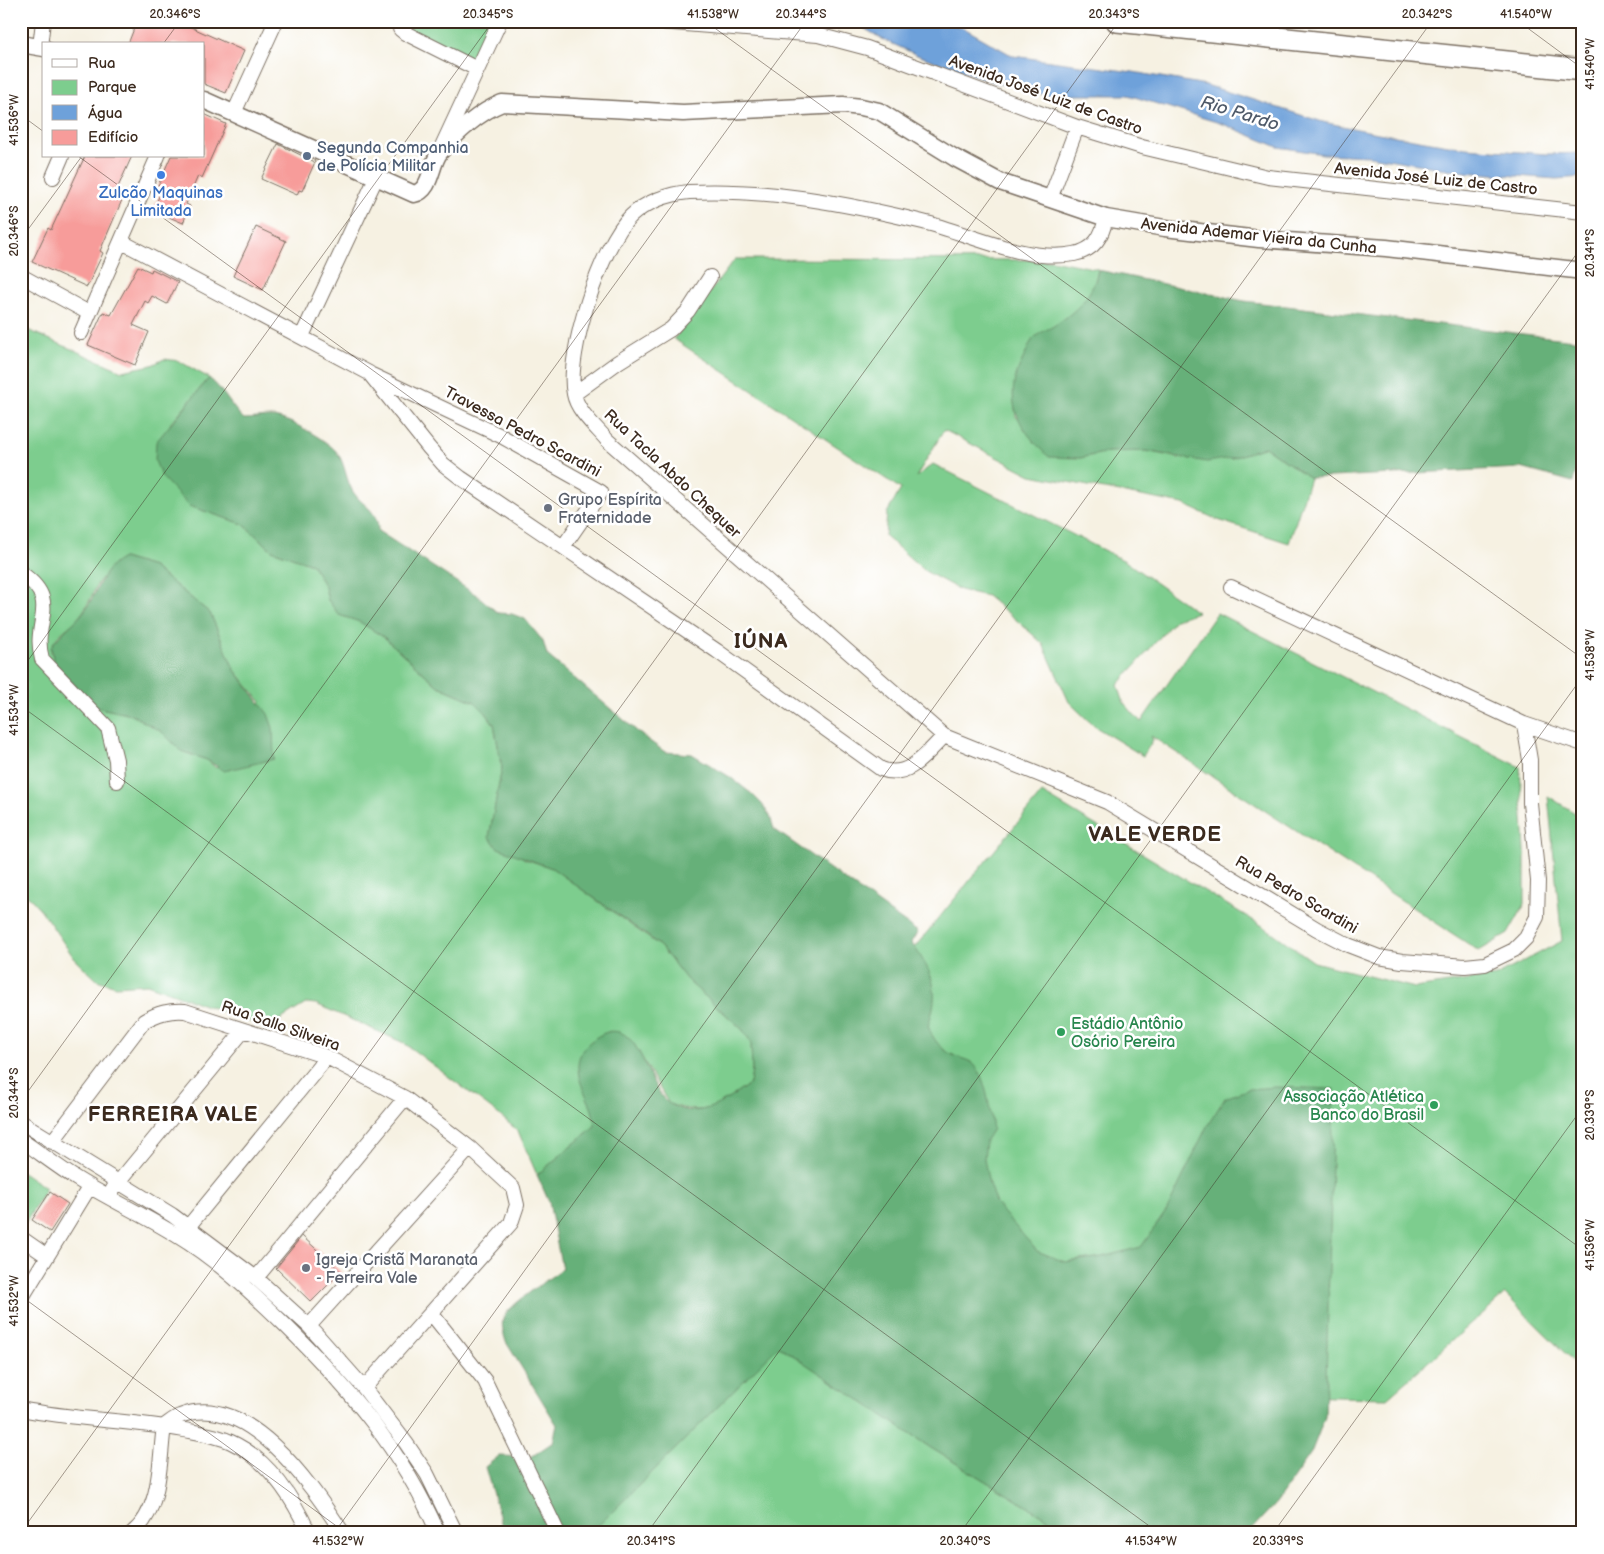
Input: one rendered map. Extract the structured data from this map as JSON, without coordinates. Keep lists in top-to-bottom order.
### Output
{
  "streets": {
    "street": [
      "Avenida José Luiz de Castro",
      "Avenida Ademar Vieira da Cunha",
      "Travessa Pedro Scardini",
      "Rua Tacla Abdo Chequer",
      "Rua Pedro Scardini",
      "Rua Sallo Silveira"
    ]
  },
  "crossings": [
    ["Rua Tacla Abdo Chequer", "Rua Pedro Scardini"]
  ],
  "districts": ["IÚNA", "VALE VERDE", "FERREIRA VALE"],
  "water": ["Rio Pardo"],
  "places": [
    "Segunda Companhia de Polícia Militar",
    "Zulcão Maquinas Limitada",
    "Grupo Espírita Fraternidade",
    "Estádio Antônio Osório Pereira",
    "Associação Atlética Banco do Brasil",
    "Igreja Cristã Maranata - Ferreira Vale"
  ],
  "legend": [
    "Rua",
    "Parque",
    "Água",
    "Edifício"
  ],
  "coordinates": [
    "20.346°S",
    "20.345°S",
    "41.538°W",
    "20.344°S",
    "20.343°S",
    "20.342°S",
    "41.540°W",
    "41.536°W",
    "20.341°S",
    "41.534°W",
    "20.339°S",
    "41.532°W",
    "20.340°S"
  ]
}
